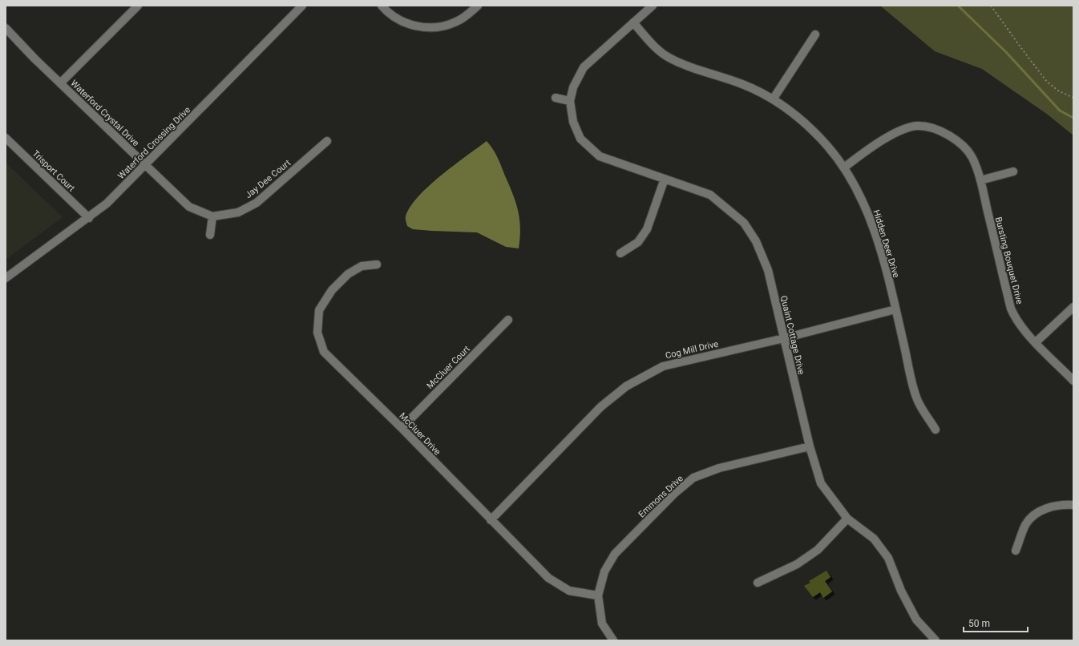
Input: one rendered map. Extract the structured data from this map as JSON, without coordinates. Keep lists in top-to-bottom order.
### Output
{
  "streets": {
    "street": [
      "Waterford Crystal Drive",
      "Waterford Crossing Drive",
      "Trisport Court",
      "Jay Dee Court",
      "Hidden Deer Drive",
      "Bursting Bouquet Drive",
      "Quaint Cottage Drive",
      "Cog Mill Drive",
      "McCluer Court",
      "McCluer Drive",
      "Emmons Drive"
    ]
  },
  "crossings": [
    ["Waterford Crystal Drive", "Waterford Crossing Drive"],
    ["Waterford Crystal Drive", "Jay Dee Court"],
    ["Waterford Crossing Drive", "Trisport Court"],
    ["Hidden Deer Drive", "Bursting Bouquet Drive"],
    ["Hidden Deer Drive", "Quaint Cottage Drive"],
    ["Hidden Deer Drive", "Cog Mill Drive"],
    ["Quaint Cottage Drive", "Cog Mill Drive"],
    ["Quaint Cottage Drive", "Emmons Drive"],
    ["Cog Mill Drive", "McCluer Drive"],
    ["McCluer Court", "McCluer Drive"],
    ["McCluer Drive", "Emmons Drive"]
  ],
  "scale_bar": "50 m"
}
